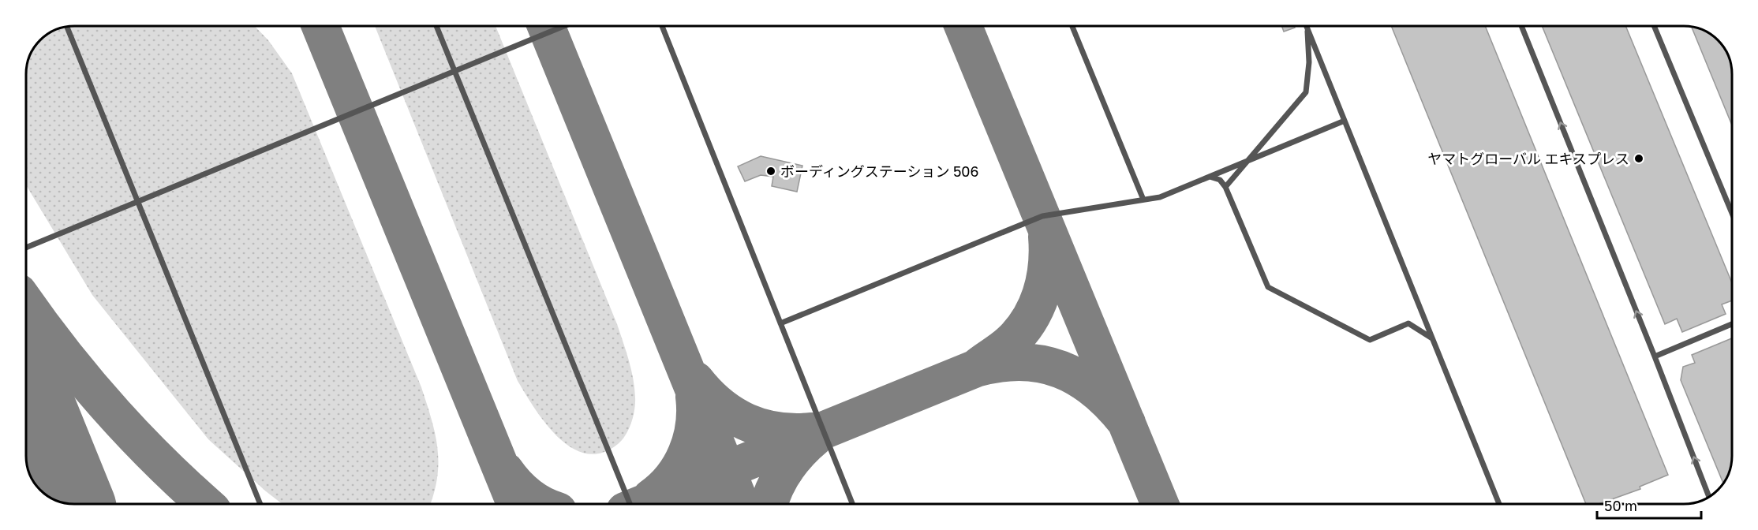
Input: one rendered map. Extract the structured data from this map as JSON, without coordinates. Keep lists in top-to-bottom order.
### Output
{
  "places": ["ヤマトグローバル エキスプレス", "ボーディングステーション 506"],
  "scale_bar": "50 m"
}
